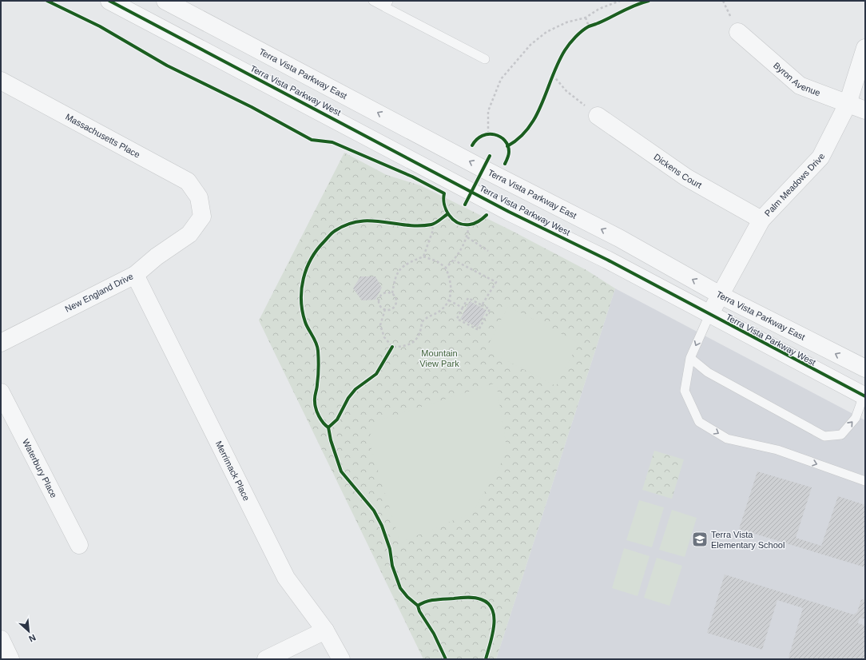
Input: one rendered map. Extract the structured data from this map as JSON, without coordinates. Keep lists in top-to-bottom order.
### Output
{
  "streets": {
    "street": [
      "Terra Vista Parkway East",
      "Byron Avenue",
      "Terra Vista Parkway West",
      "Massachusetts Place",
      "Dickens Court",
      "Palm Meadows Drive",
      "New England Drive",
      "Waterbury Place",
      "Merrimack Place"
    ]
  },
  "crossings": [
    ["Terra Vista Parkway East", "Palm Meadows Drive"],
    ["Byron Avenue", "Palm Meadows Drive"],
    ["Terra Vista Parkway West", "Palm Meadows Drive"],
    ["Massachusetts Place", "New England Drive"],
    ["Dickens Court", "Palm Meadows Drive"],
    ["New England Drive", "Merrimack Place"]
  ],
  "one_way": ["Terra Vista Parkway East"],
  "parks": ["Mountain View Park"],
  "places": {
    "school or university": ["Terra Vista Elementary School"]
  },
  "north": "bottom right"
}
